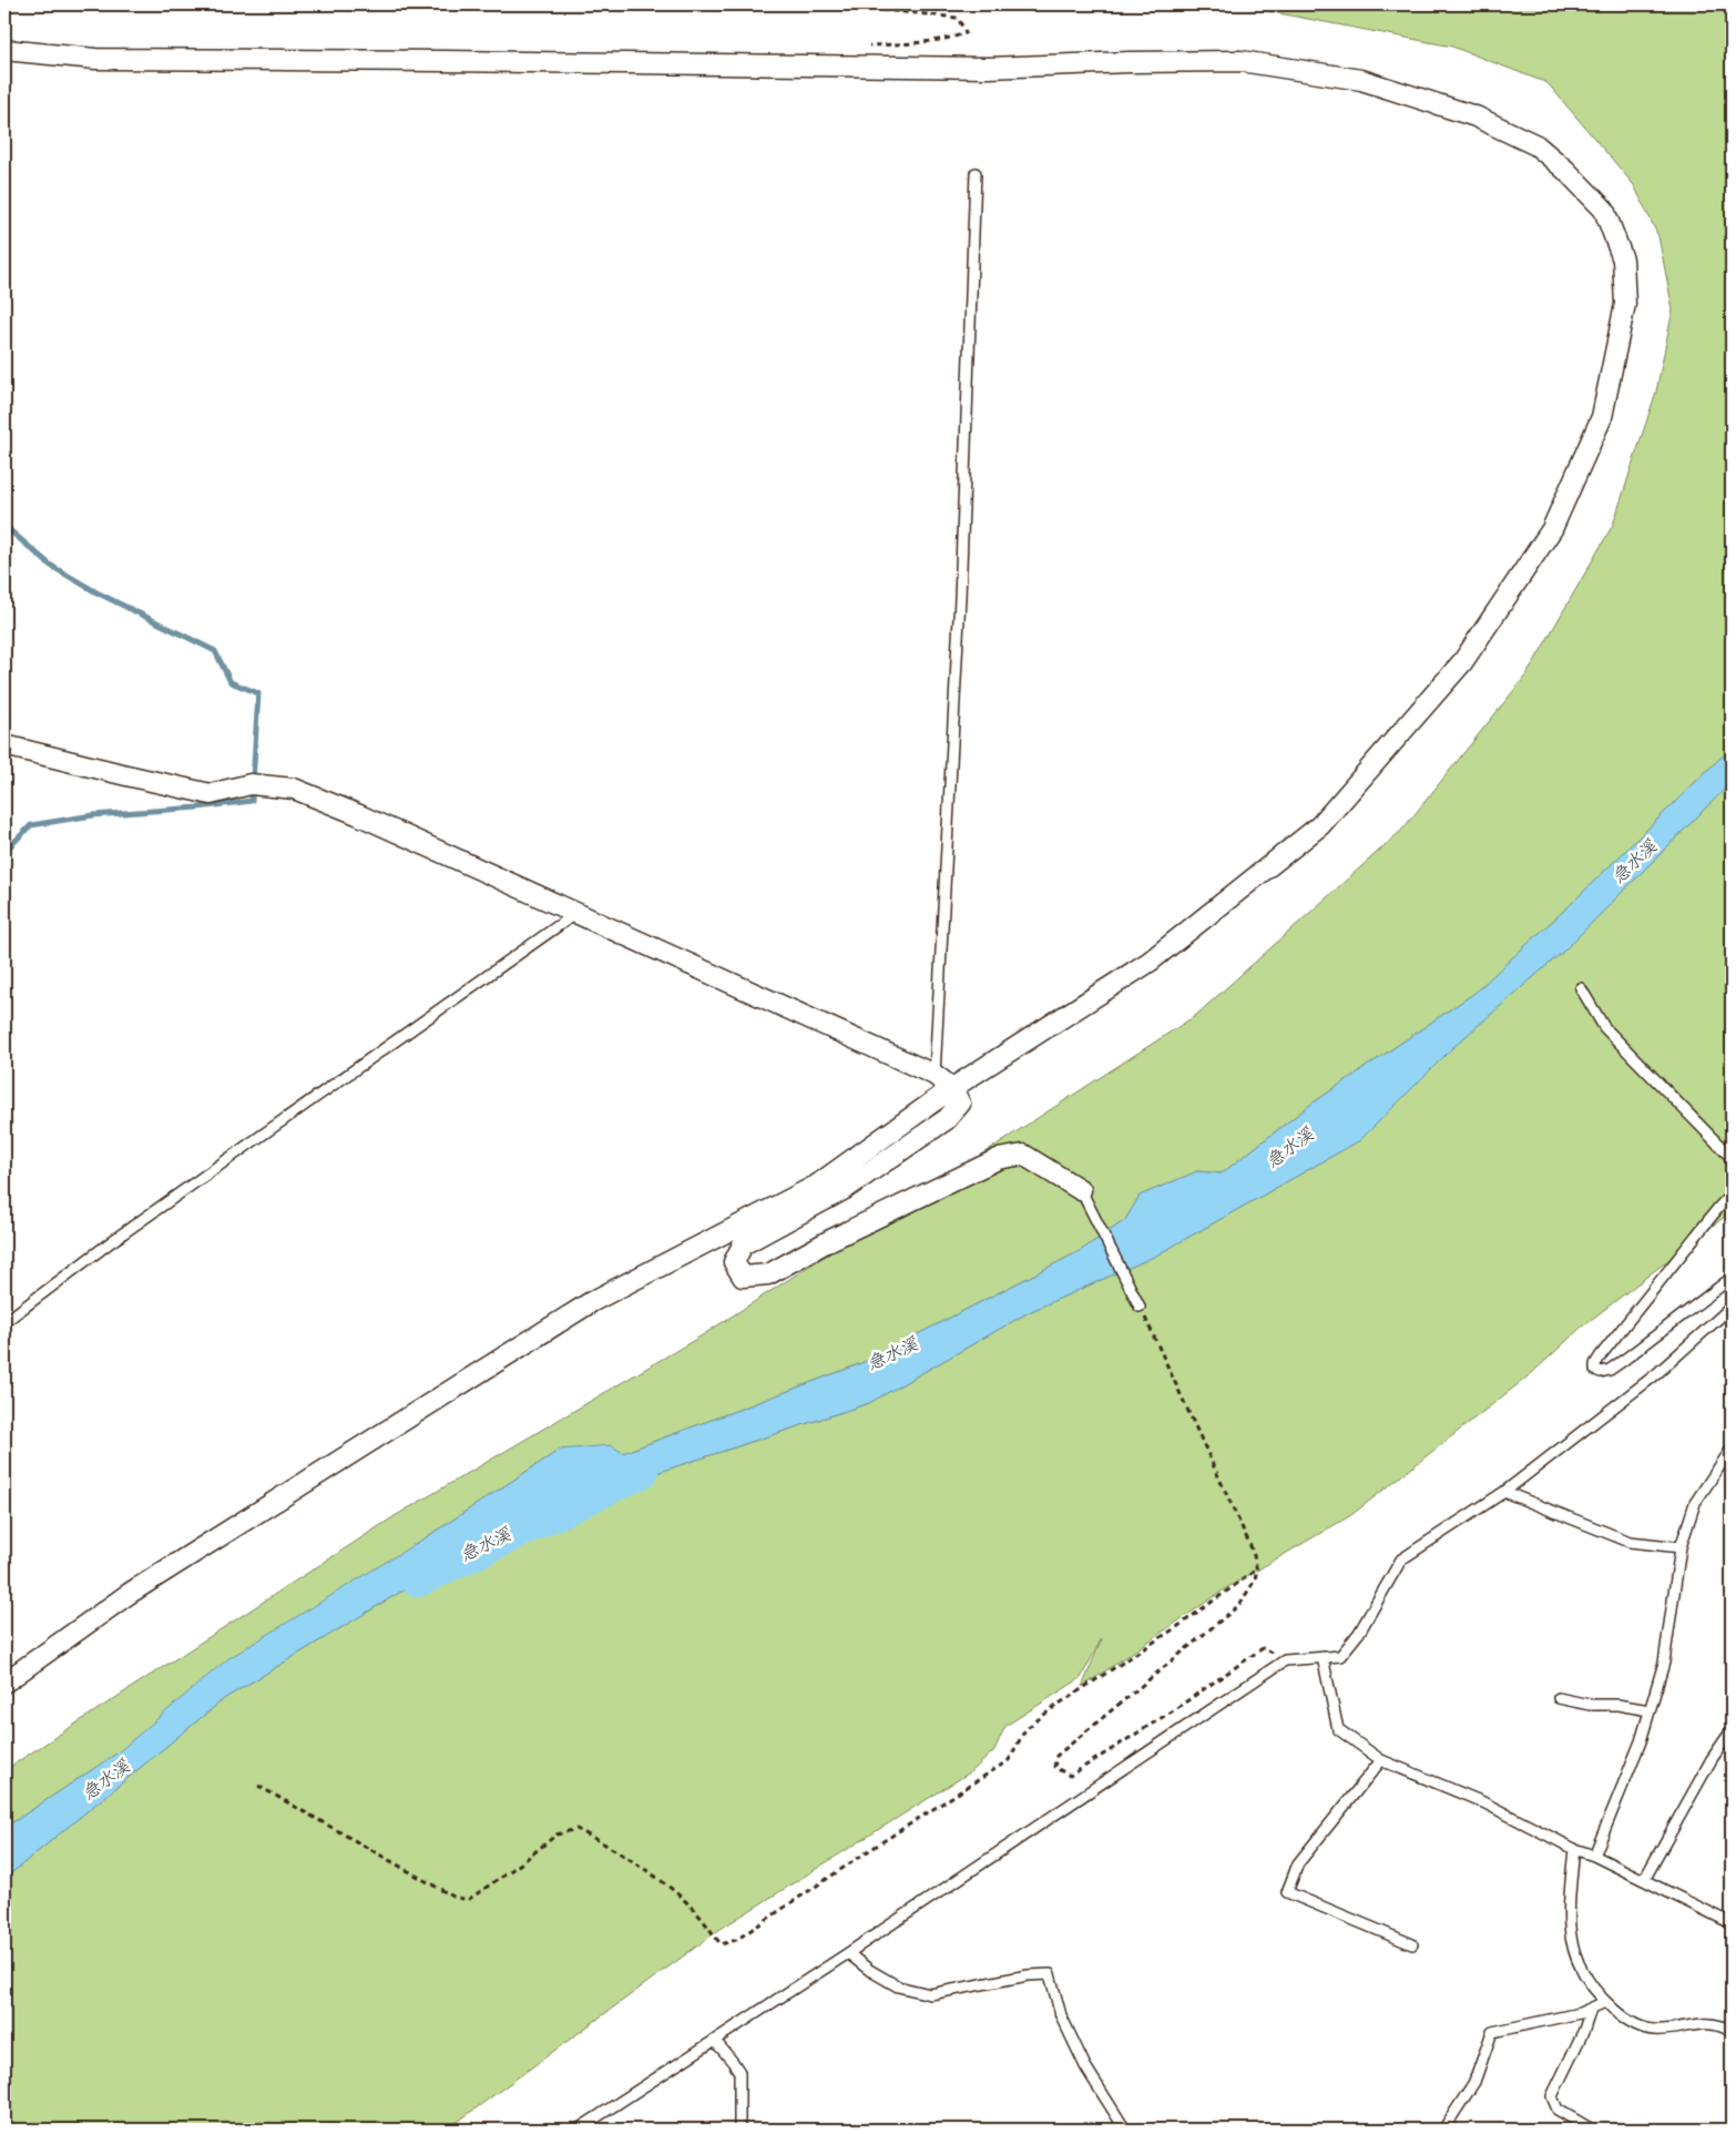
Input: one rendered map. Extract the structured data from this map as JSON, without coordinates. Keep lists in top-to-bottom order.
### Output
{
  "water": ["急水溪"]
}
